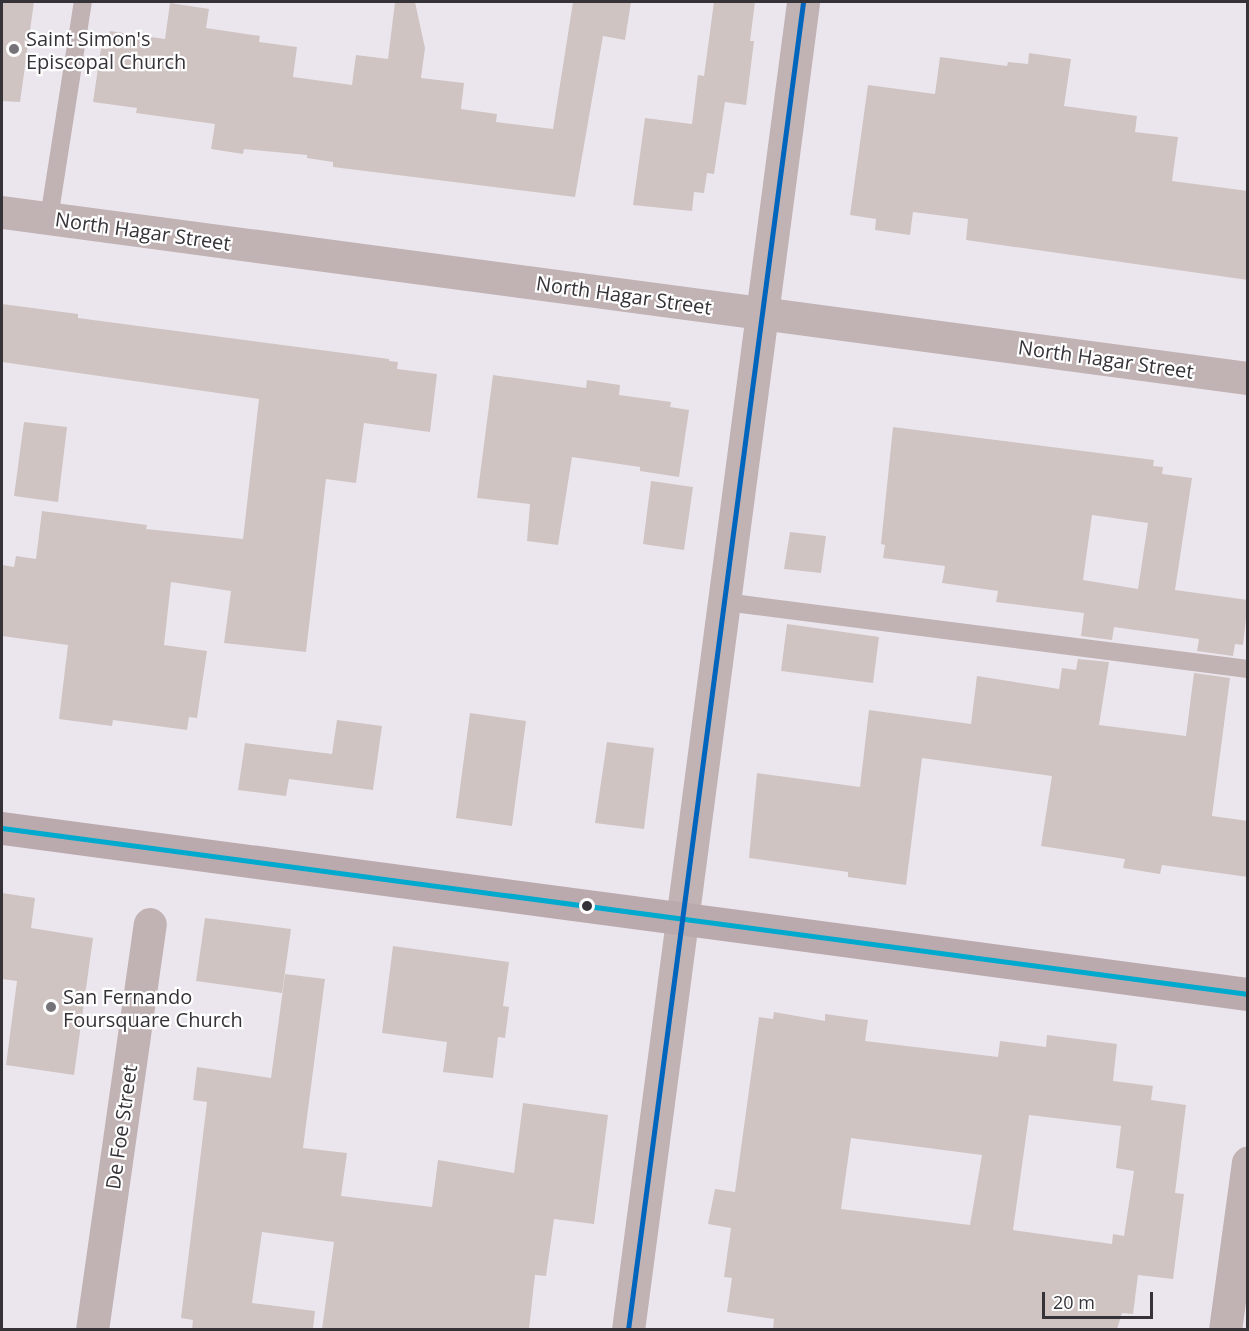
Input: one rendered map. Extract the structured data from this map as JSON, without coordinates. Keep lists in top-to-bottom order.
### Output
{
  "streets": {
    "street": ["North Hagar Street", "De Foe Street"]
  },
  "places": ["Saint Simon's Episcopal Church", "San Fernando Foursquare Church"],
  "scale_bar": "20 m"
}
